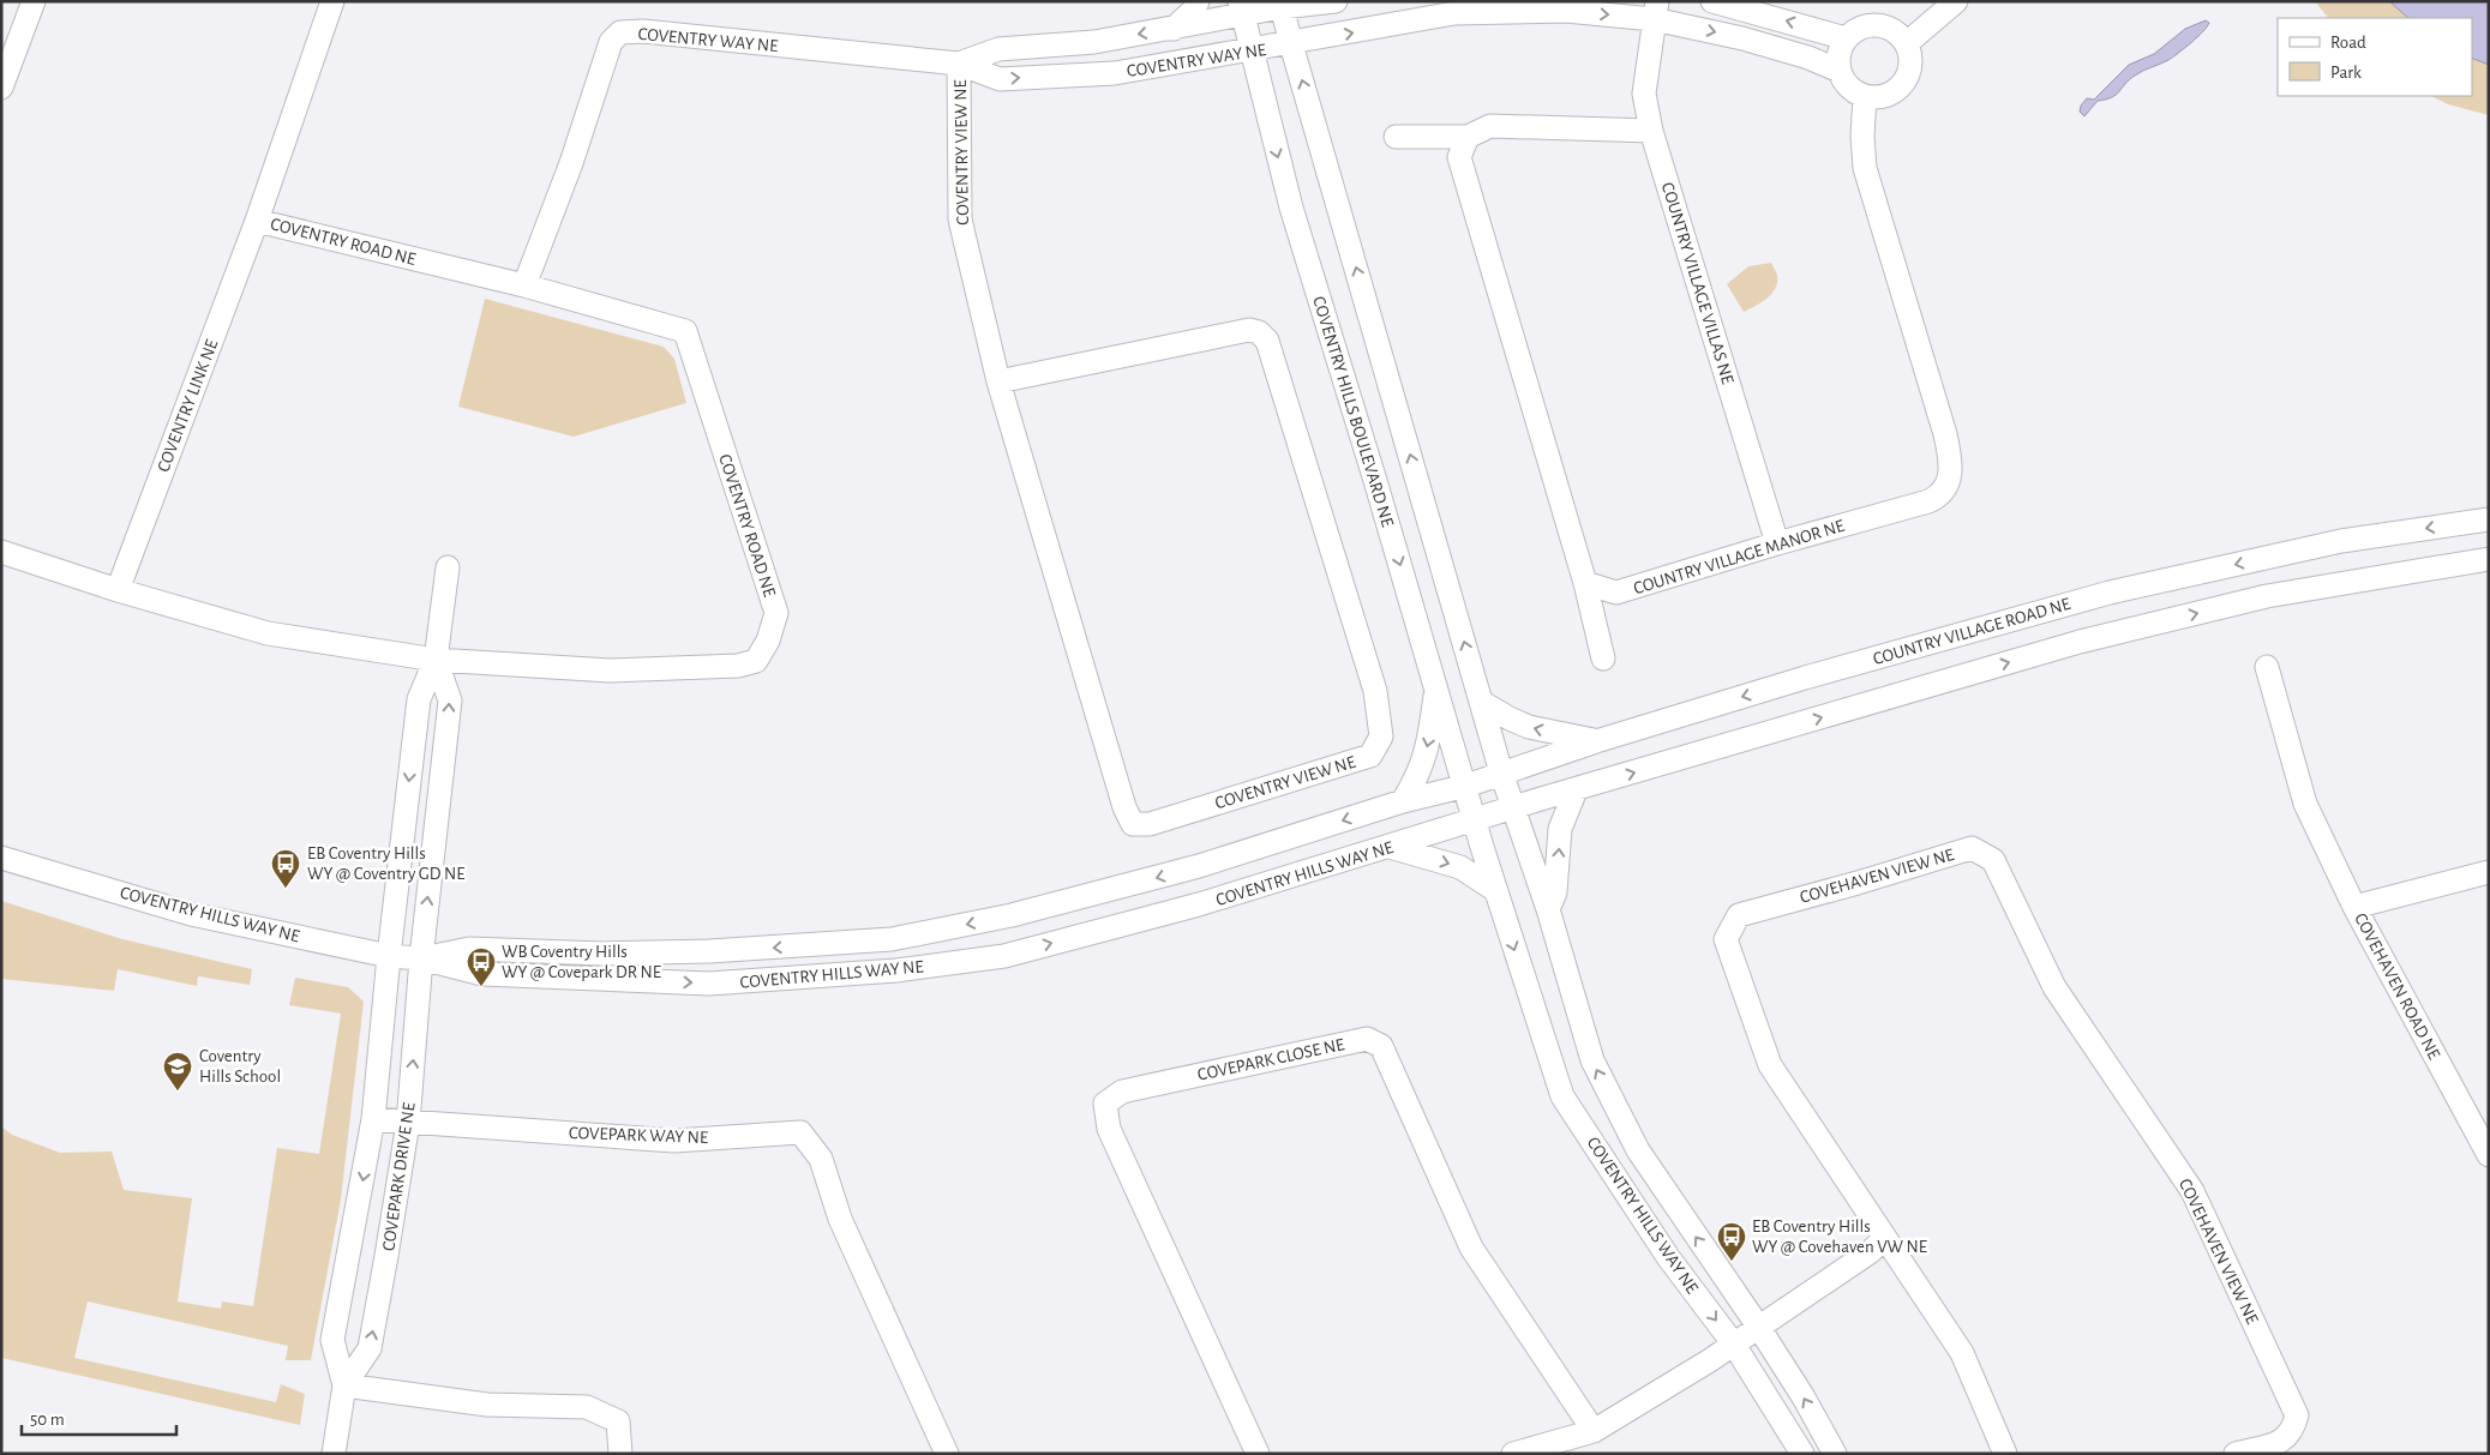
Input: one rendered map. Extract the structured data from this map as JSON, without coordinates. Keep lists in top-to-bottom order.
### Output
{
  "streets": {
    "street": [
      "COVENTRY WAY NE",
      "COVENTRY VIEW NE",
      "COVENTRY ROAD NE",
      "COUNTRY VILLAGE VILLAS NE",
      "COVENTRY LINK NE",
      "COVENTRY HILLS BOULEVARD NE",
      "COUNTRY VILLAGE MANOR NE",
      "COUNTRY VILLAGE ROAD NE",
      "COVENTRY HILLS WAY NE",
      "COVEHAVEN VIEW NE",
      "COVEHAVEN ROAD NE",
      "COVEPARK CLOSE NE",
      "COVEPARK WAY NE",
      "COVEPARK DRIVE NE"
    ]
  },
  "crossings": [
    ["COVENTRY WAY NE", "COVENTRY VIEW NE"],
    ["COVENTRY WAY NE", "COVENTRY ROAD NE"],
    ["COVENTRY WAY NE", "COUNTRY VILLAGE VILLAS NE"],
    ["COVENTRY WAY NE", "COVENTRY HILLS BOULEVARD NE"],
    ["COVENTRY WAY NE", "COUNTRY VILLAGE MANOR NE"],
    ["COVENTRY ROAD NE", "COVENTRY LINK NE"],
    ["COVENTRY ROAD NE", "COVEPARK DRIVE NE"],
    ["COUNTRY VILLAGE VILLAS NE", "COUNTRY VILLAGE MANOR NE"],
    ["COVENTRY HILLS BOULEVARD NE", "COUNTRY VILLAGE ROAD NE"],
    ["COVENTRY HILLS BOULEVARD NE", "COVENTRY HILLS WAY NE"],
    ["COUNTRY VILLAGE ROAD NE", "COVENTRY HILLS WAY NE"],
    ["COVENTRY HILLS WAY NE", "COVEPARK DRIVE NE"],
    ["COVEPARK WAY NE", "COVEPARK DRIVE NE"]
  ],
  "places": {
    "bus stop": ["EB Coventry Hills WY @ Coventry GD NE", "WB Coventry Hills WY @ Covepark DR NE", "EB Coventry Hills WY @ Covehaven VW NE"],
    "school or university": ["Coventry Hills School"]
  },
  "legend": ["Road", "Park"],
  "scale_bar": "50 m"
}
